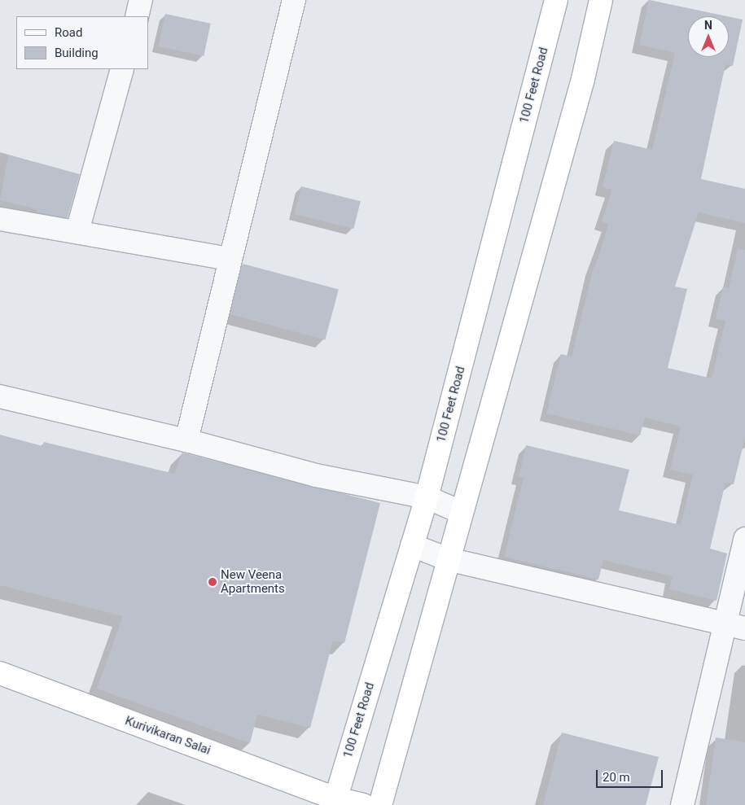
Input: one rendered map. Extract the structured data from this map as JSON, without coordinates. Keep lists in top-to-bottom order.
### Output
{
  "streets": {
    "main road": ["100 Feet Road", "Kurivikaran Salai"]
  },
  "crossings": [
    ["100 Feet Road", "Kurivikaran Salai"]
  ],
  "places": ["New Veena Apartments"],
  "legend": ["Road", "Building"],
  "scale_bar": "20 m",
  "north": "top"
}
